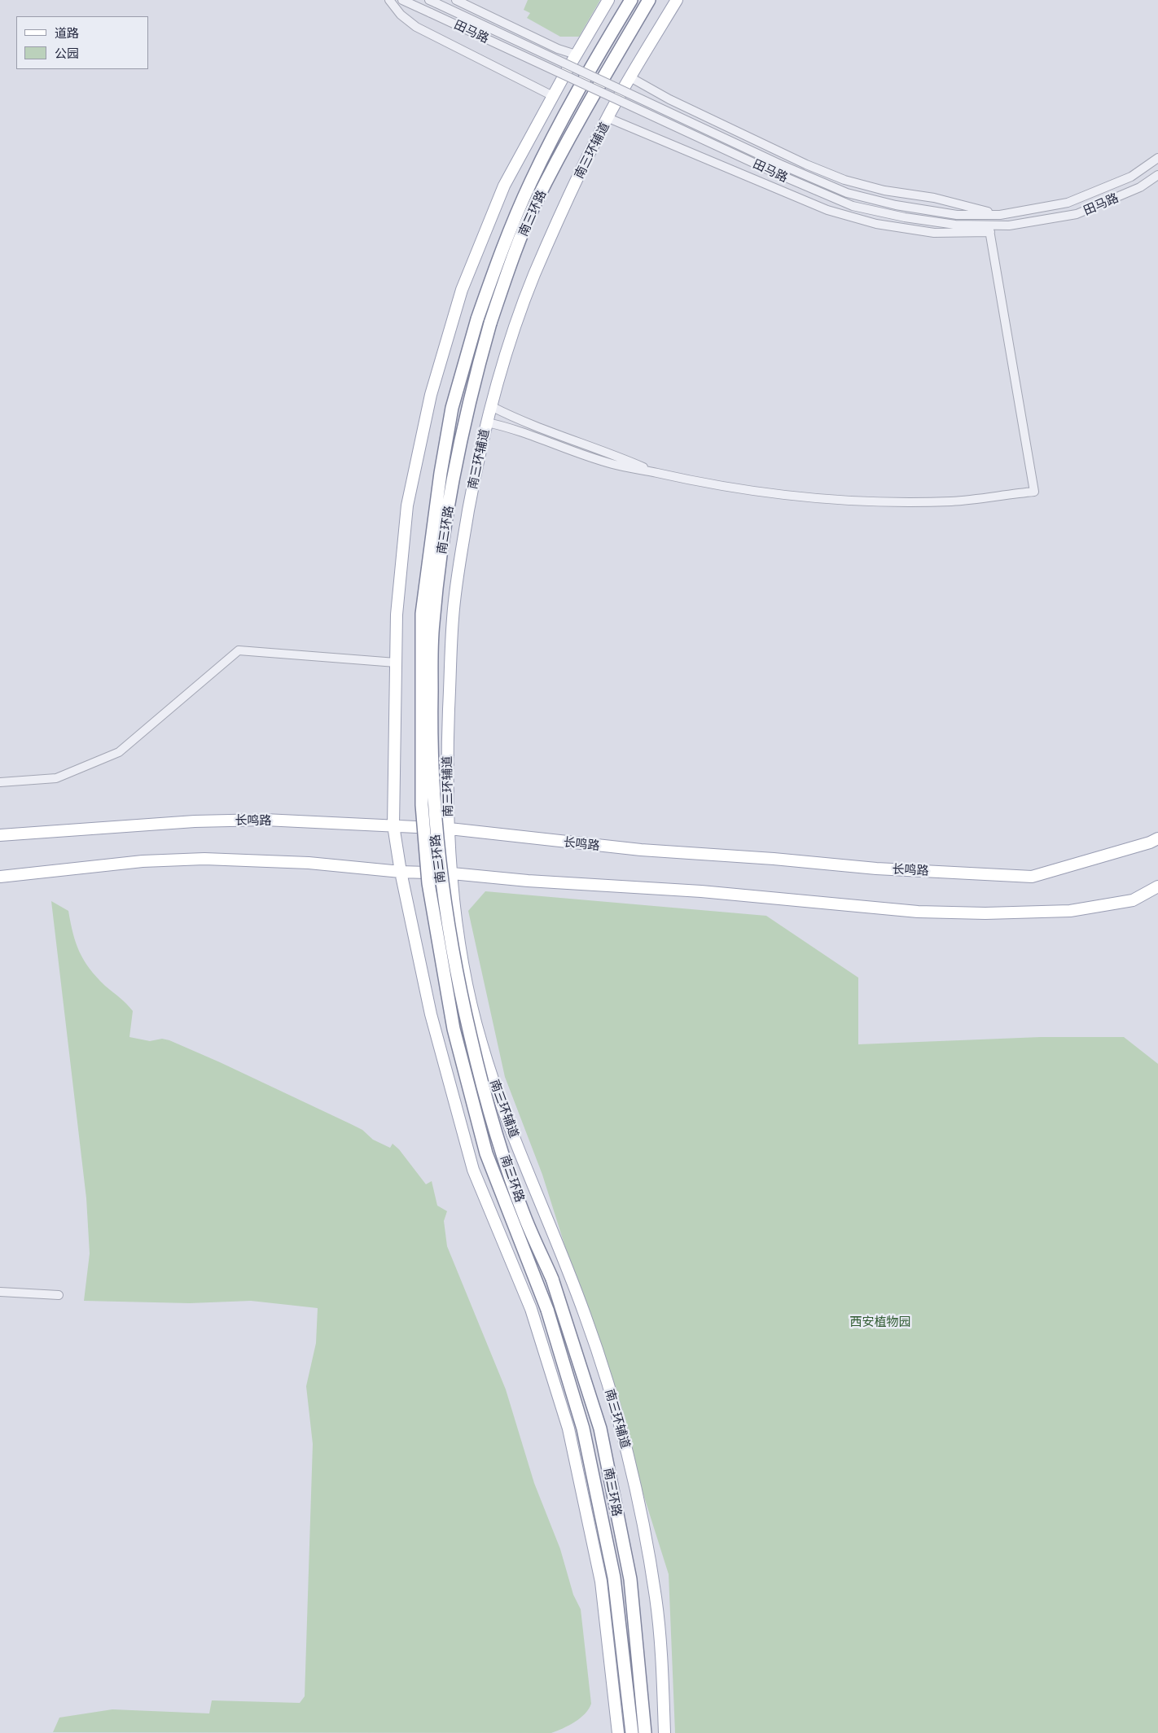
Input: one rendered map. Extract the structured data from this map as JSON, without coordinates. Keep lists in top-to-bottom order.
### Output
{
  "streets": {
    "highway": ["南三环路"],
    "main road": ["南三环辅道", "长鸣路"],
    "street": ["田马路"]
  },
  "crossings": [
    ["南三环辅道", "长鸣路"]
  ],
  "parks": ["西安植物园"],
  "legend": ["道路", "公园"]
}
